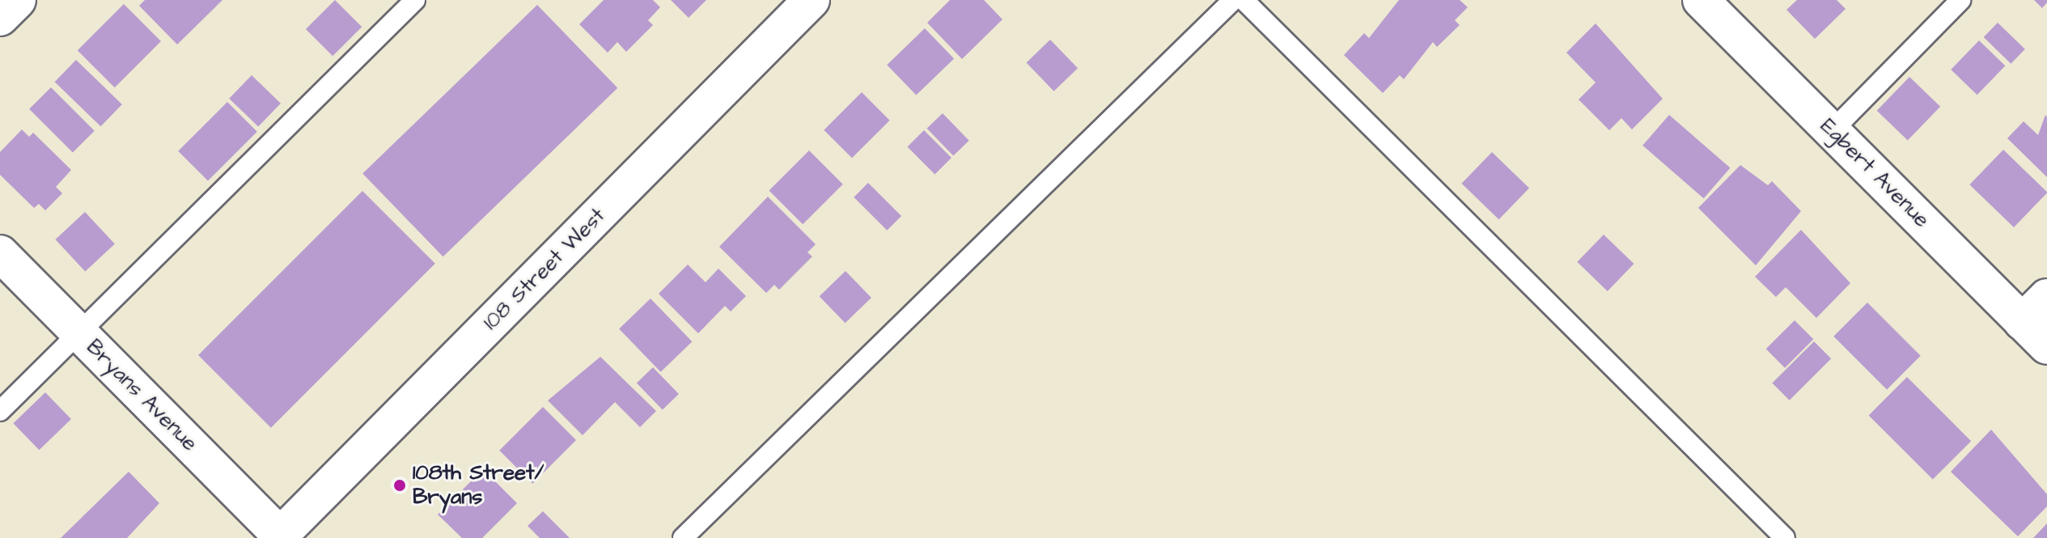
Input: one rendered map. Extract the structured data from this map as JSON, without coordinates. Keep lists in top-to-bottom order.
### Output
{
  "streets": {
    "street": ["Egbert Avenue", "108 Street West", "Bryans Avenue"]
  },
  "crossings": [
    ["108 Street West", "Bryans Avenue"]
  ],
  "places": ["108th Street/ Bryans"]
}
